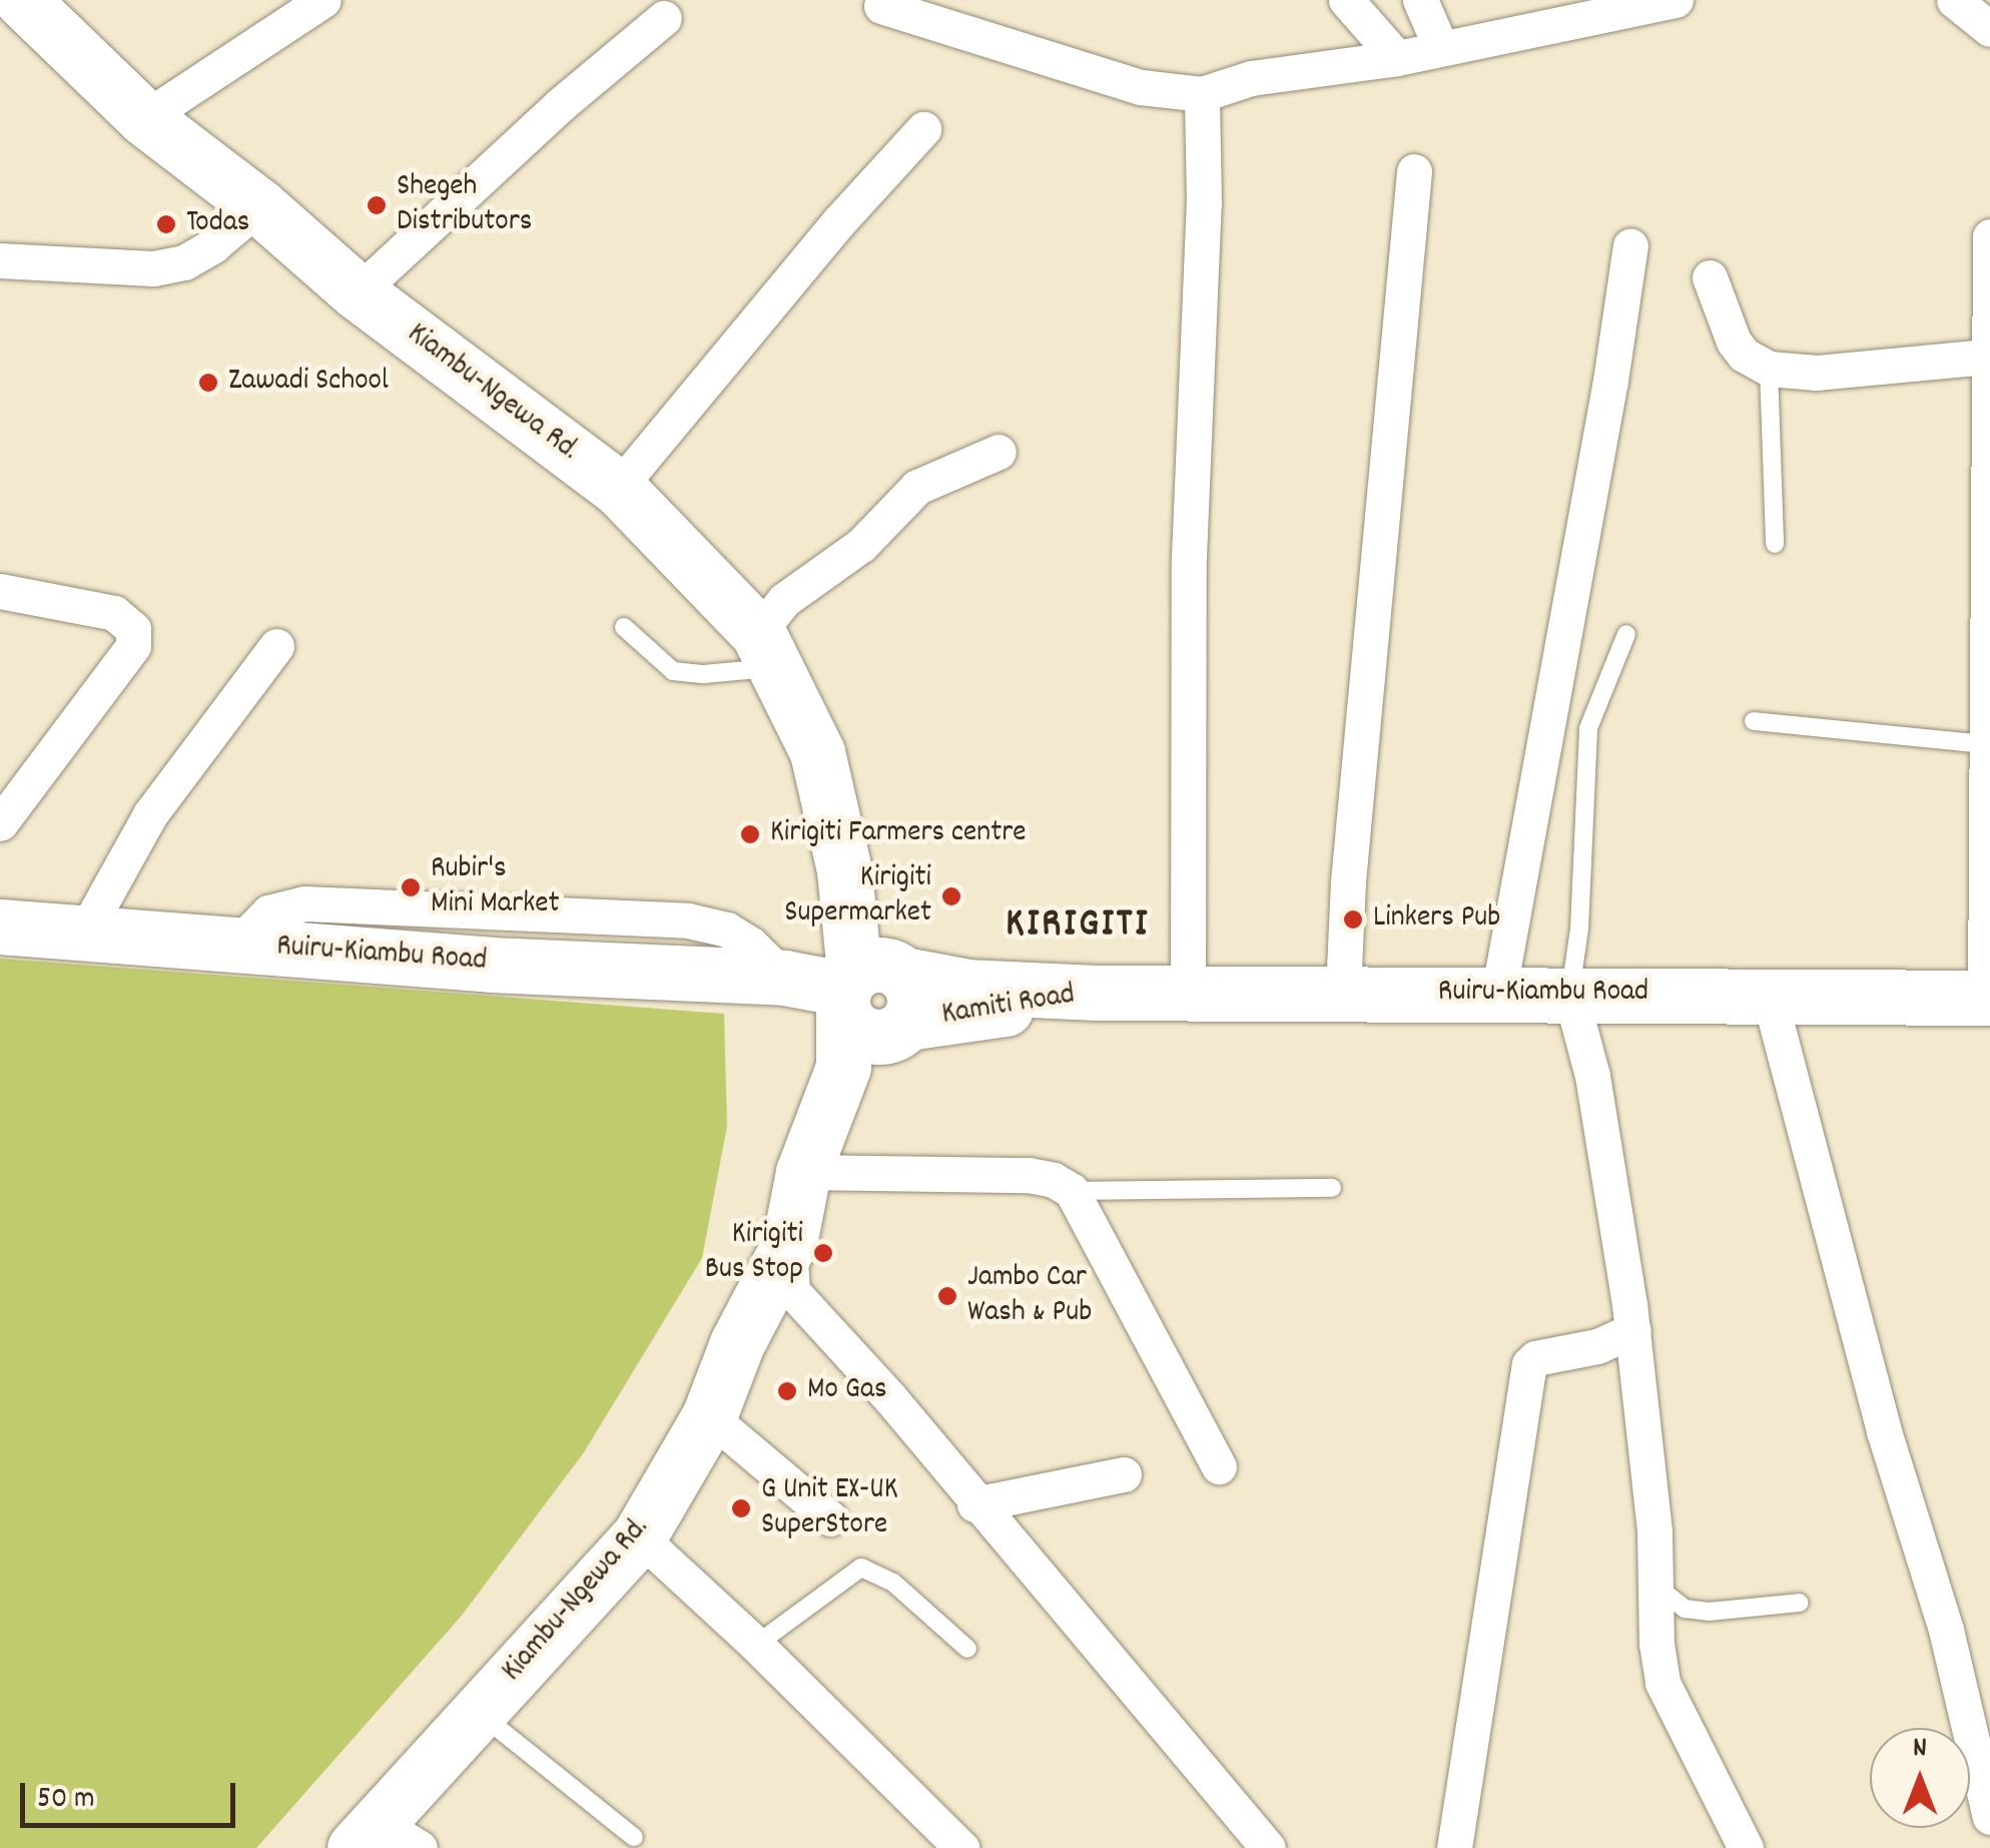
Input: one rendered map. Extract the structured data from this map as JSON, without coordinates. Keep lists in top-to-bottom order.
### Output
{
  "streets": {
    "main road": ["Kiambu-Ngewa Rd.", "Ruiru-Kiambu Road", "Kamiti Road"]
  },
  "crossings": [
    ["Kiambu-Ngewa Rd.", "Ruiru-Kiambu Road"],
    ["Kiambu-Ngewa Rd.", "Kamiti Road"],
    ["Ruiru-Kiambu Road", "Kamiti Road"]
  ],
  "districts": ["KIRIGITI"],
  "places": [
    "Shegeh Distributors",
    "Todas",
    "Zawadi School",
    "Kirigiti Farmers centre",
    "Rubir's Mini Market",
    "Kirigiti Supermarket",
    "Linkers Pub",
    "Kirigiti Bus Stop",
    "Jambo Car Wash & Pub",
    "Mo Gas",
    "G Unit EX-UK SuperStore"
  ],
  "scale_bar": "50 m",
  "north": "top"
}
